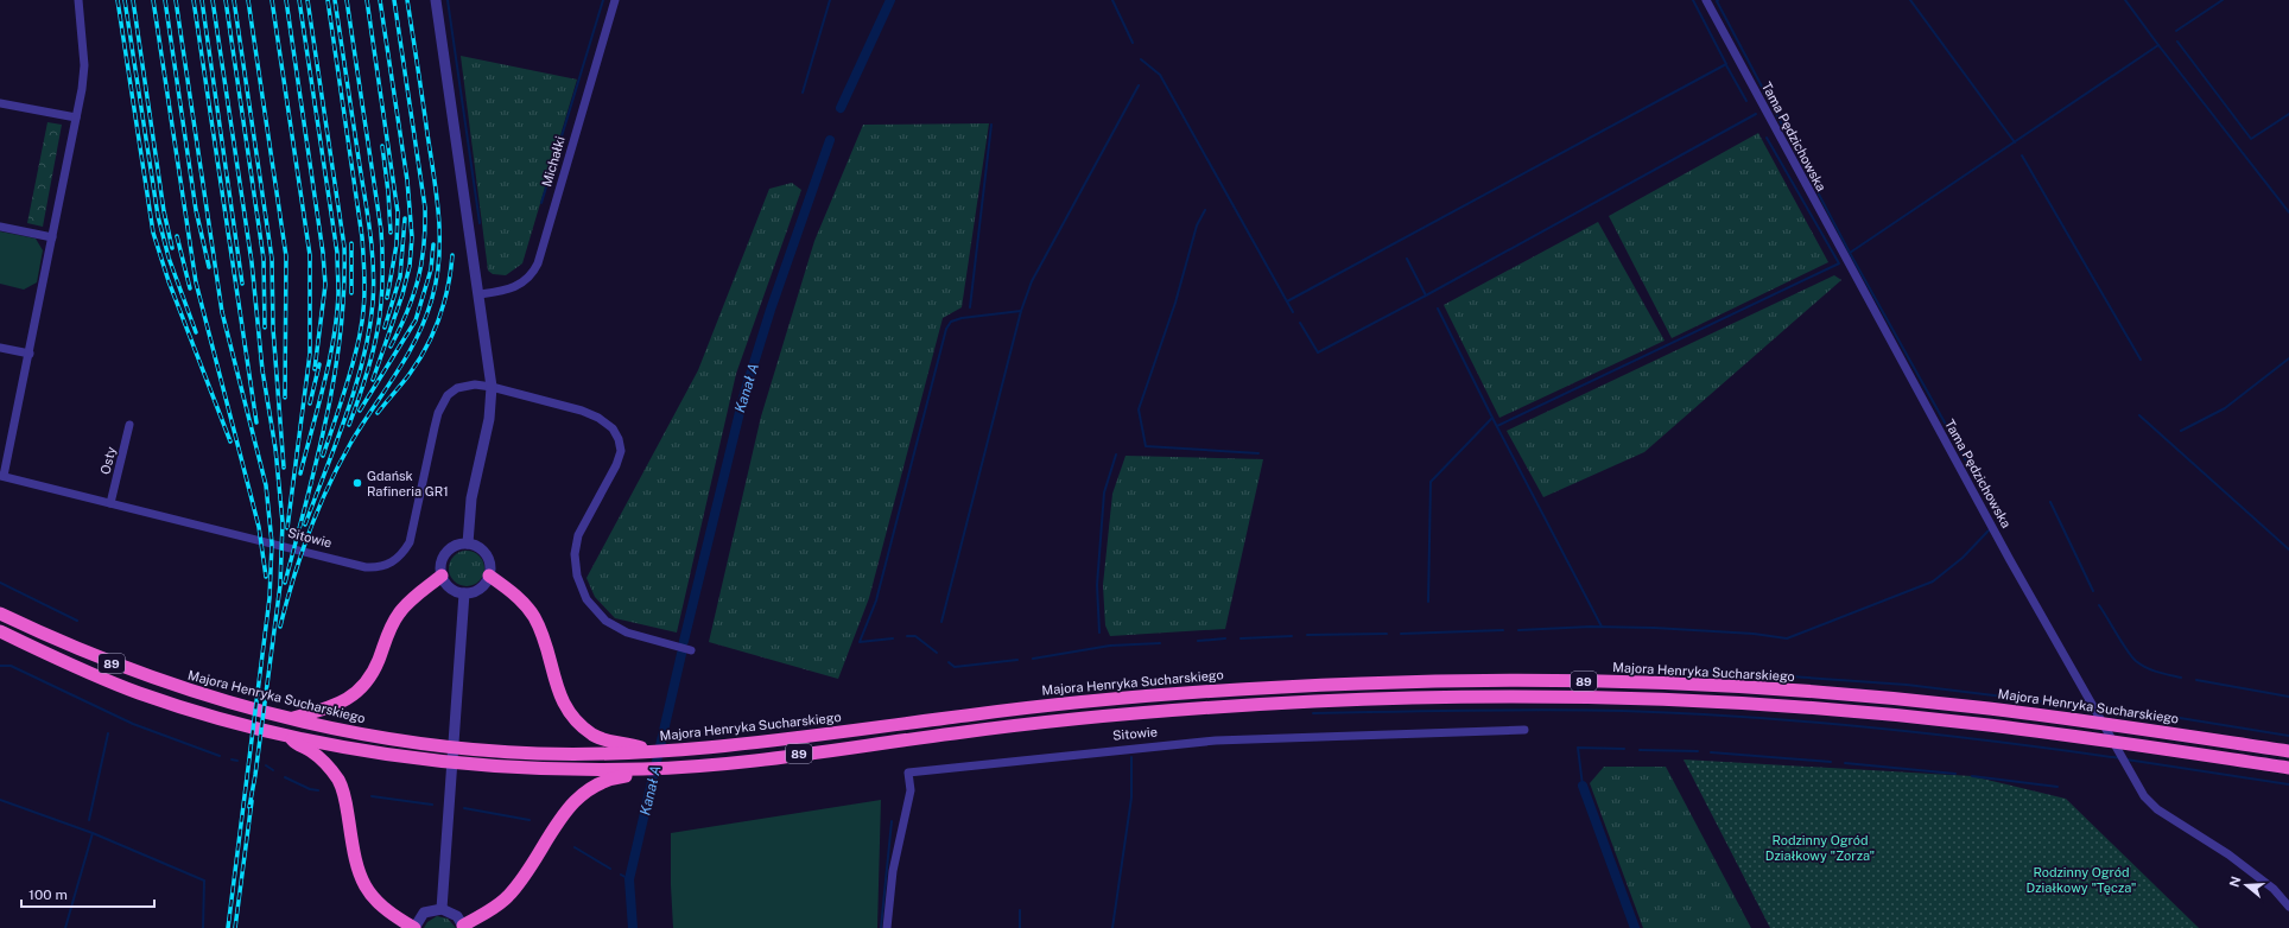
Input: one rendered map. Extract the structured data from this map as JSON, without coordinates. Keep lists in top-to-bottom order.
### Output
{
  "streets": {
    "highway": ["89", "Majora Henryka Sucharskiego"],
    "street": [
      "Tama Pędzichowska",
      "Michałki",
      "Osty",
      "Sitowie"
    ]
  },
  "crossings": [
    ["Osty", "Sitowie"]
  ],
  "water": ["Kanał A"],
  "parks": ["Rodzinny Ogród Działkowy \"Zorza\"", "Rodzinny Ogród Działkowy \"Tęcza\""],
  "places": ["Gdańsk Rafineria GR1"],
  "scale_bar": "100 m",
  "north": "left"
}
